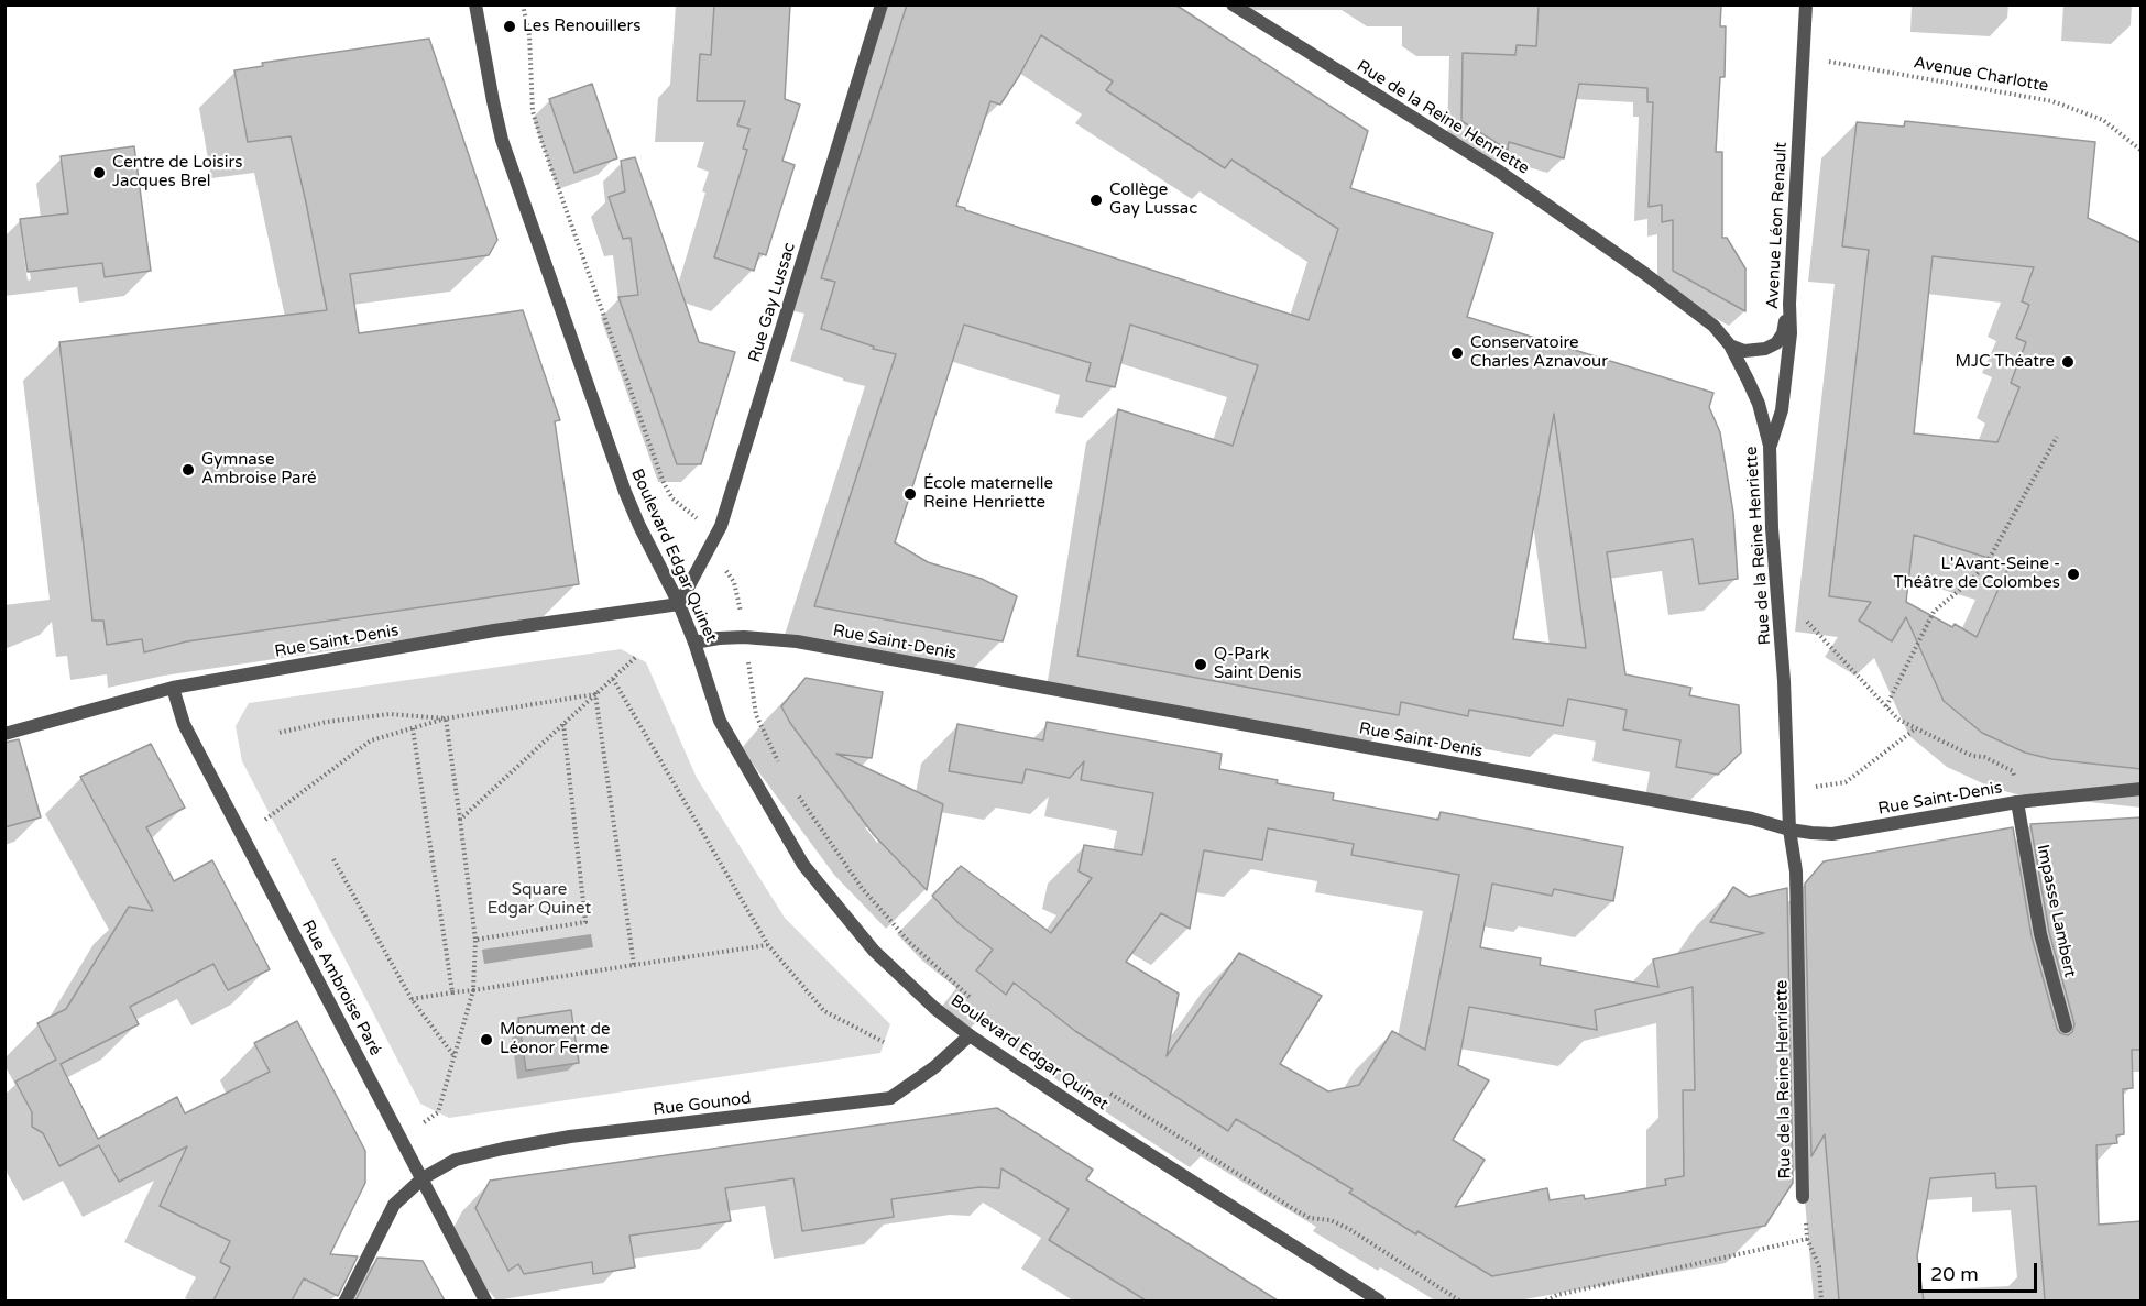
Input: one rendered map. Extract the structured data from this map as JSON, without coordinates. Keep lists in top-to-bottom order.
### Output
{
  "streets": {
    "street": [
      "Rue de la Reine Henriette",
      "Avenue Léon Renault",
      "Rue Gay Lussac",
      "Boulevard Edgar Quinet",
      "Rue Saint-Denis",
      "Impasse Lambert",
      "Rue Ambroise Paré",
      "Rue Gounod"
    ],
    "path": ["Avenue Charlotte"]
  },
  "crossings": [
    ["Avenue Charlotte", "Avenue Léon Renault"],
    ["Rue de la Reine Henriette", "Avenue Léon Renault"],
    ["Rue de la Reine Henriette", "Rue Saint-Denis"],
    ["Rue Gay Lussac", "Boulevard Edgar Quinet"],
    ["Rue Gay Lussac", "Rue Saint-Denis"],
    ["Boulevard Edgar Quinet", "Rue Saint-Denis"],
    ["Boulevard Edgar Quinet", "Rue Gounod"],
    ["Rue Saint-Denis", "Impasse Lambert"],
    ["Rue Saint-Denis", "Rue Ambroise Paré"],
    ["Rue Ambroise Paré", "Rue Gounod"]
  ],
  "parks": ["Square Edgar Quinet"],
  "places": [
    "Les Renouillers",
    "Centre de Loisirs Jacques Brel",
    "Collège Gay Lussac",
    "Conservatoire Charles Aznavour",
    "MJC Théatre",
    "Gymnase Ambroise Paré",
    "École maternelle Reine Henriette",
    "L'Avant-Seine - Théâtre de Colombes",
    "Q-Park Saint Denis",
    "Monument de Léonor Ferme"
  ],
  "scale_bar": "20 m"
}
